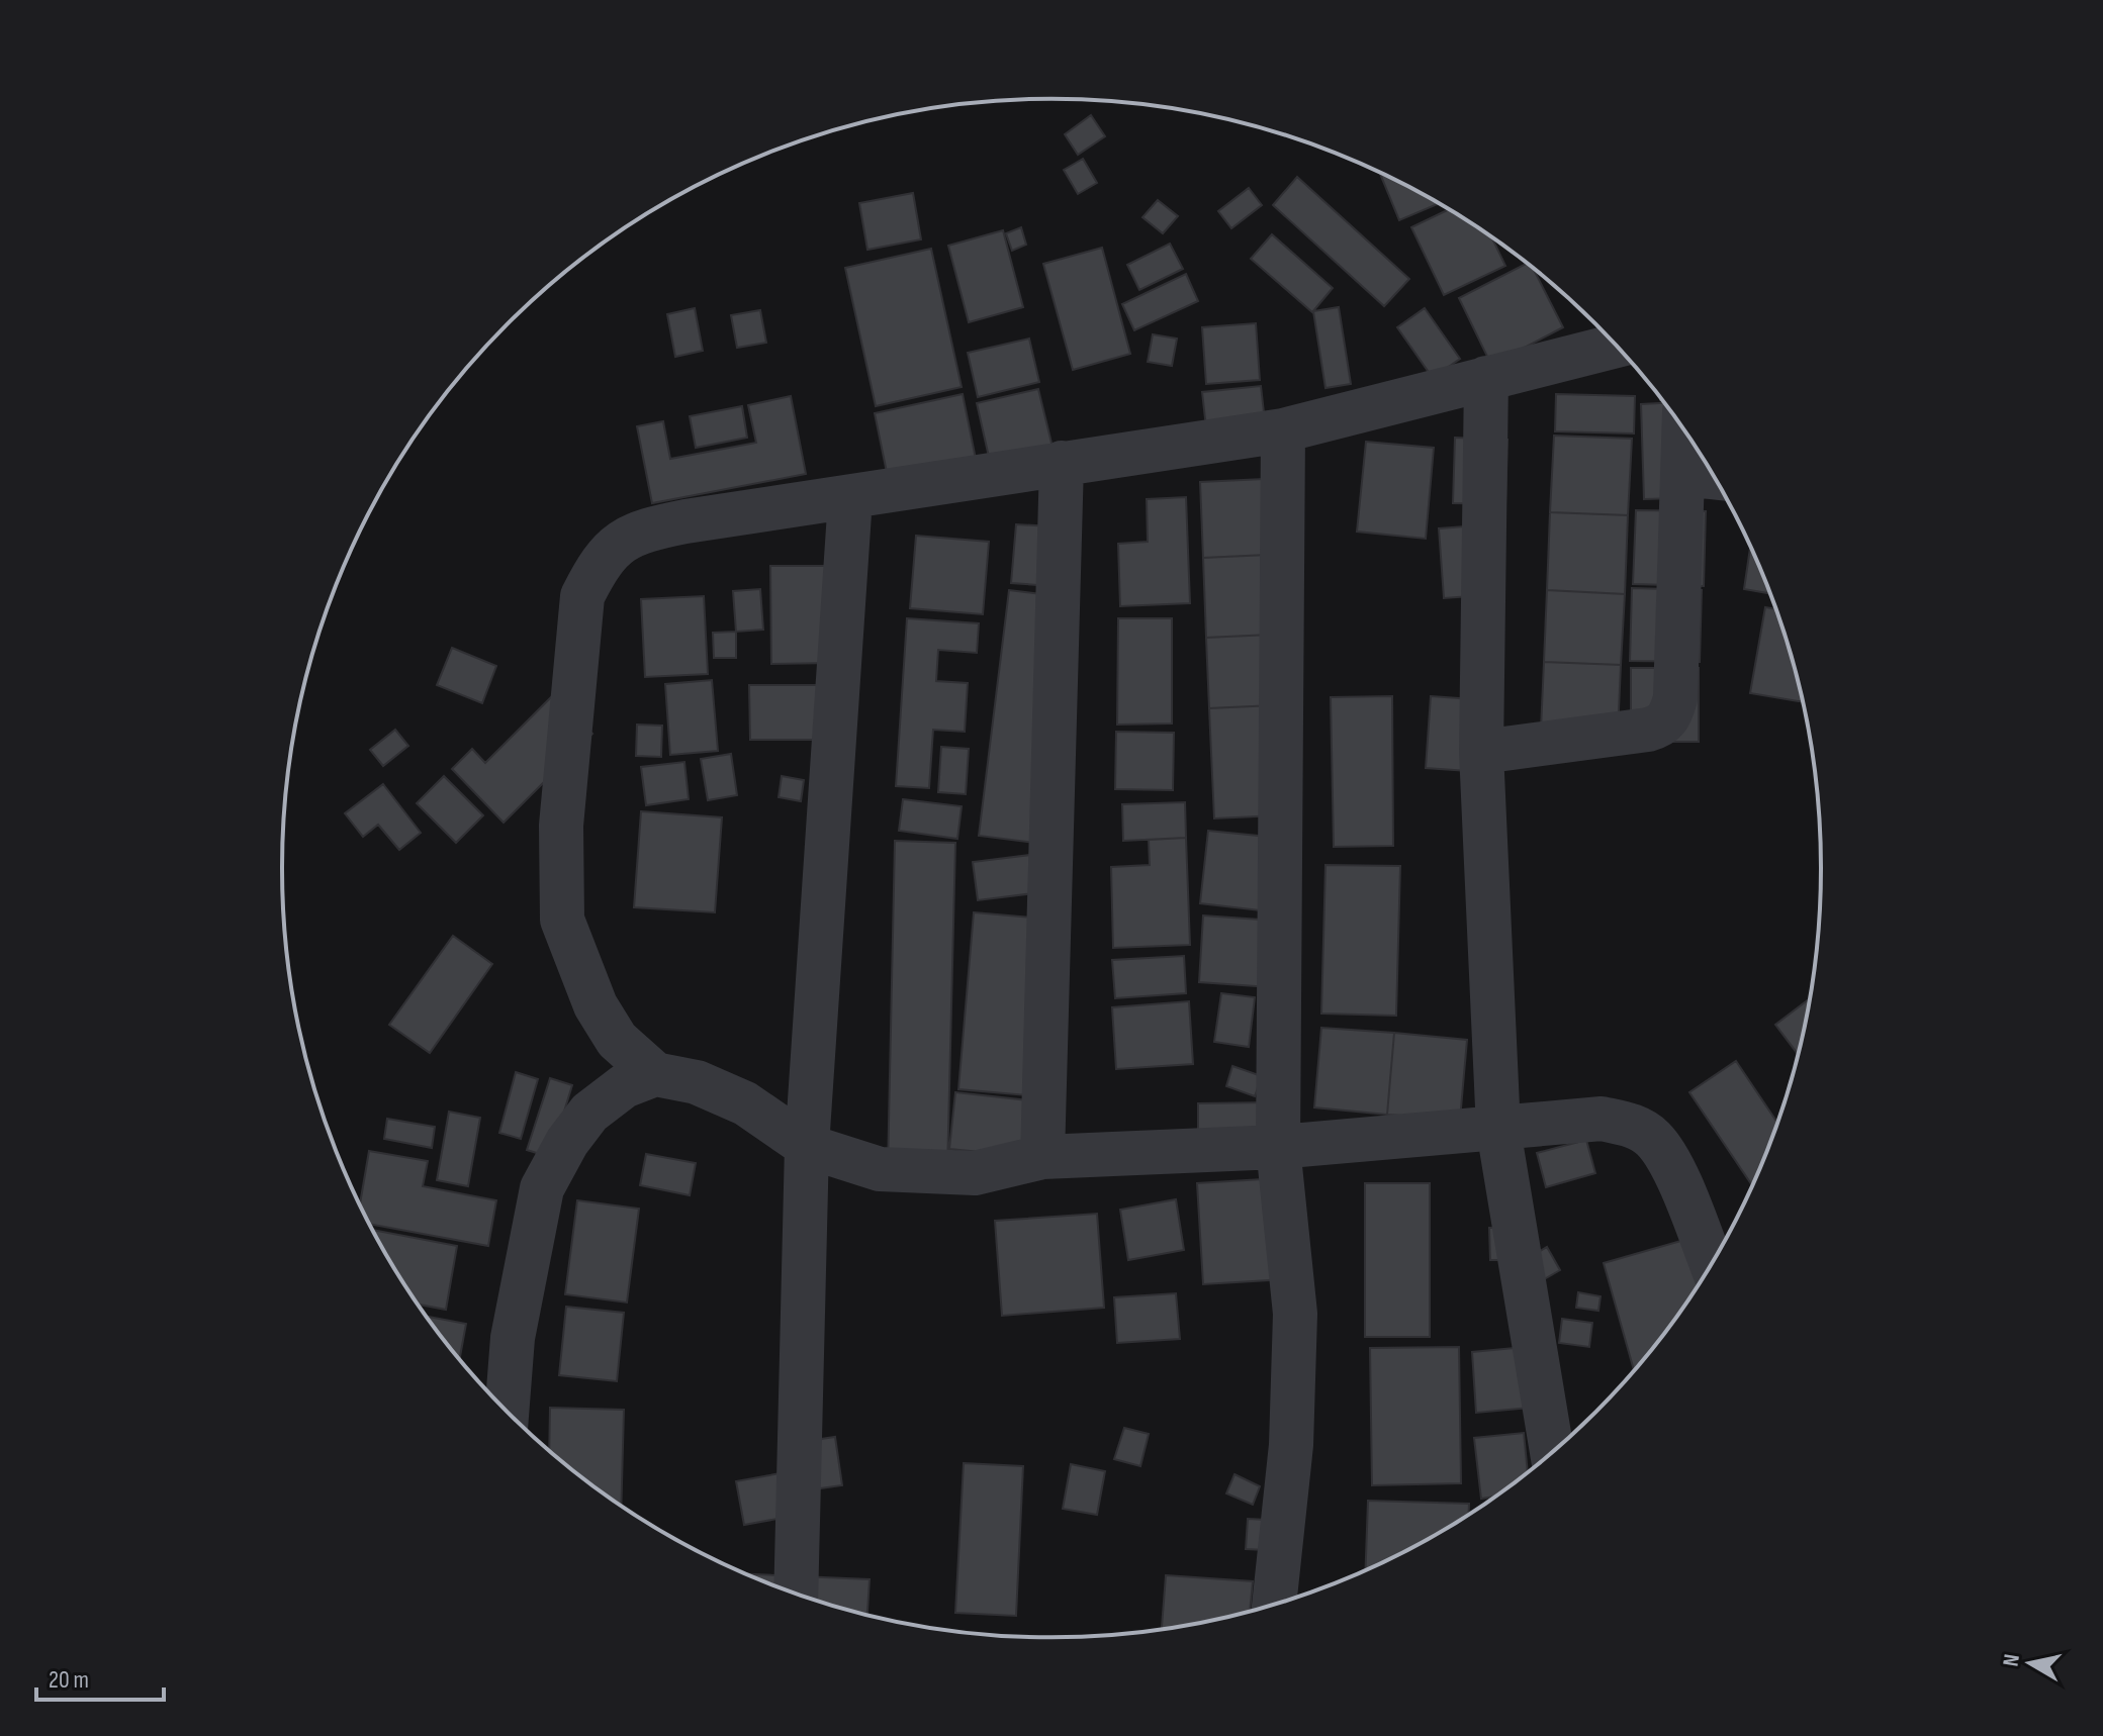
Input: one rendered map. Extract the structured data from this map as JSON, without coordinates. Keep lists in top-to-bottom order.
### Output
{
  "scale_bar": "20 m",
  "north": "left"
}
